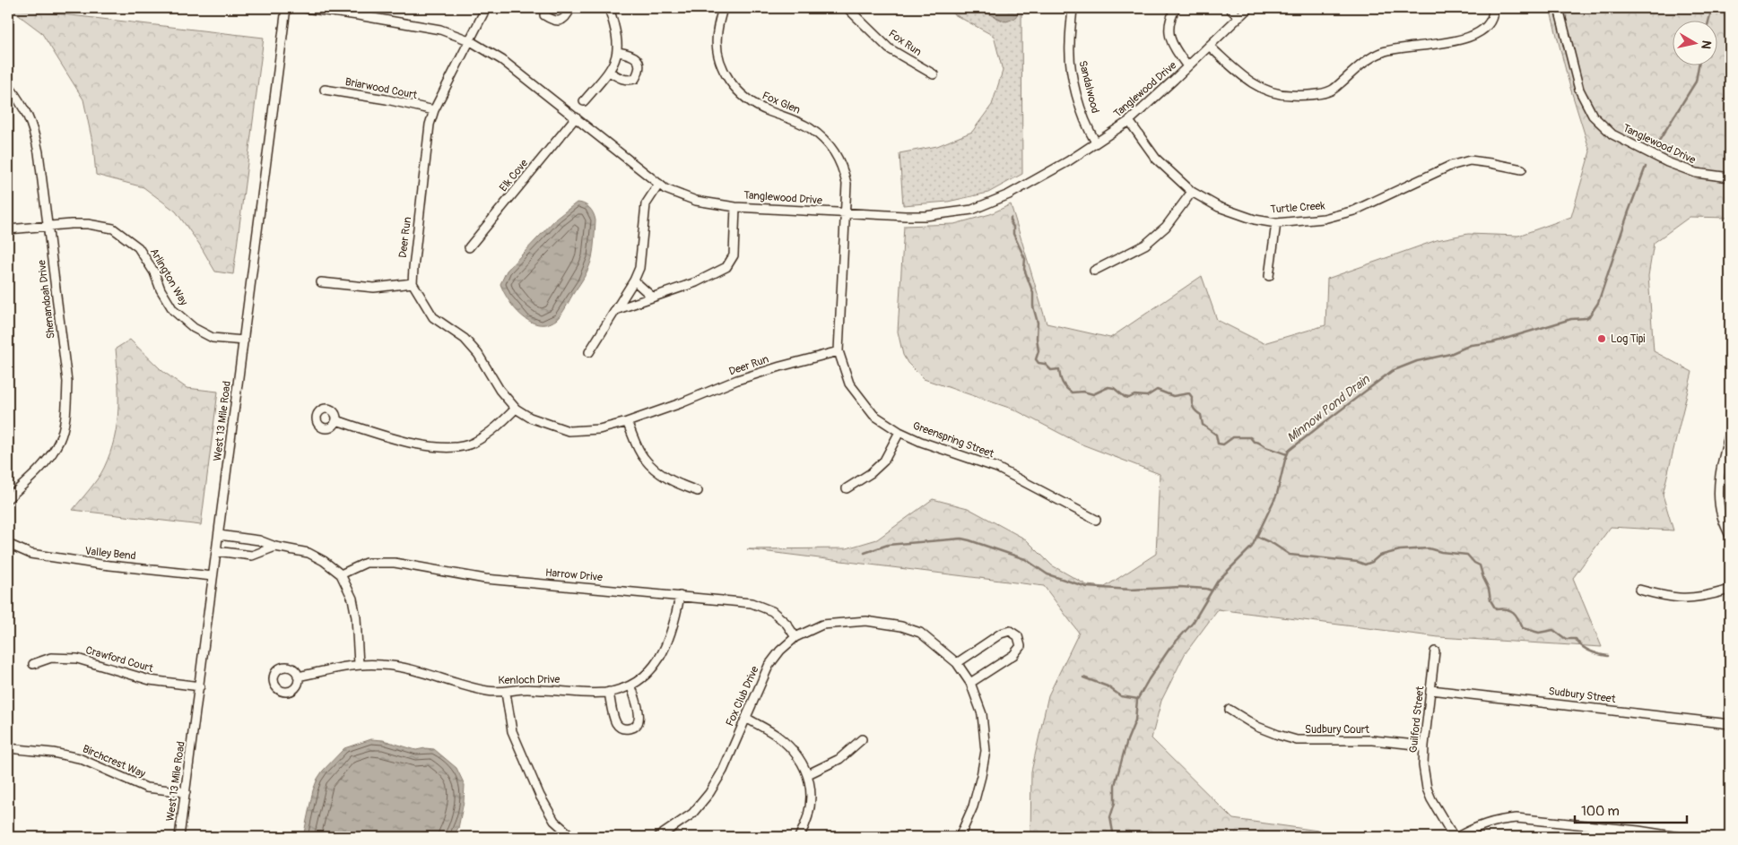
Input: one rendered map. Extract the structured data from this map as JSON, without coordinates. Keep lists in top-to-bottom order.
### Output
{
  "streets": {
    "street": [
      "Fox Run",
      "Sandalwood",
      "Briarwood Court",
      "Tanglewood Drive",
      "Fox Glen",
      "Elk Cove",
      "Turtle Creek",
      "Deer Run",
      "Arlington Way",
      "Shenandoah Drive",
      "West 13 Mile Road",
      "Greenspring Street",
      "Valley Bend",
      "Harrow Drive",
      "Crawford Court",
      "Kenloch Drive",
      "Sudbury Street",
      "Fox Club Drive",
      "Guilford Street",
      "Sudbury Court",
      "Birchcrest Way"
    ]
  },
  "crossings": [
    ["Sandalwood", "Tanglewood Drive"],
    ["Briarwood Court", "Deer Run"],
    ["Tanglewood Drive", "Fox Glen"],
    ["Tanglewood Drive", "Elk Cove"],
    ["Tanglewood Drive", "Turtle Creek"],
    ["Tanglewood Drive", "Deer Run"],
    ["Tanglewood Drive", "Greenspring Street"],
    ["Fox Glen", "Greenspring Street"],
    ["Deer Run", "Greenspring Street"],
    ["Arlington Way", "Shenandoah Drive"],
    ["Arlington Way", "West 13 Mile Road"],
    ["West 13 Mile Road", "Valley Bend"],
    ["West 13 Mile Road", "Crawford Court"],
    ["West 13 Mile Road", "Birchcrest Way"],
    ["Harrow Drive", "Kenloch Drive"],
    ["Harrow Drive", "Fox Club Drive"],
    ["Sudbury Street", "Guilford Street"],
    ["Guilford Street", "Sudbury Court"]
  ],
  "water": ["Minnow Pond Drain"],
  "places": ["Log Tipi"],
  "scale_bar": "100 m",
  "north": "right"
}
